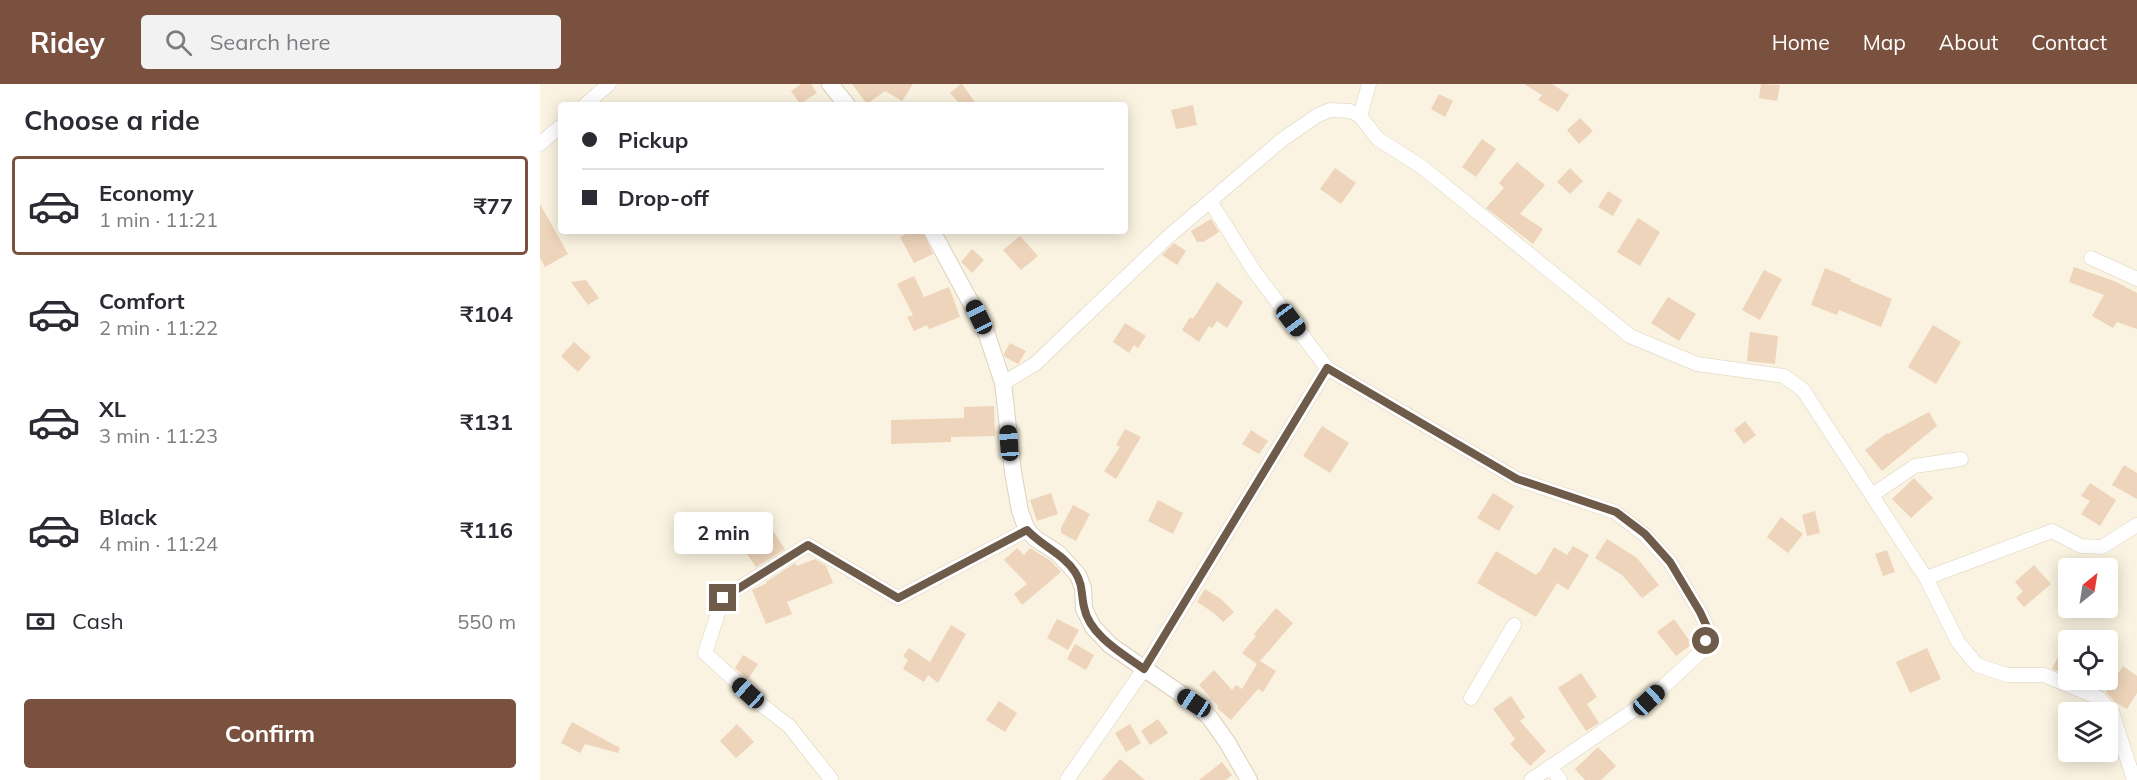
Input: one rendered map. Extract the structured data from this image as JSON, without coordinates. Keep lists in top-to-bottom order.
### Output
{
  "north": "top right",
  "page": {
    "header": "Ridey",
    "search": "Search here",
    "nav": [
      "Home",
      "Map",
      "About",
      "Contact"
    ],
    "heading": "Choose a ride",
    "banner": ["Pickup", "Drop-off"],
    "list": [
      {
        "name": "Economy",
        "note": "1 min · 11:21",
        "value": "₹77"
      },
      {
        "name": "Comfort",
        "note": "2 min · 11:22",
        "value": "₹104"
      },
      {
        "name": "XL",
        "note": "3 min · 11:23",
        "value": "₹131"
      },
      {
        "name": "Black",
        "note": "4 min · 11:24",
        "value": "₹116"
      }
    ],
    "bubble": "2 min",
    "pay": ["Cash", "550 m"],
    "buttons": "Confirm"
  }
}
